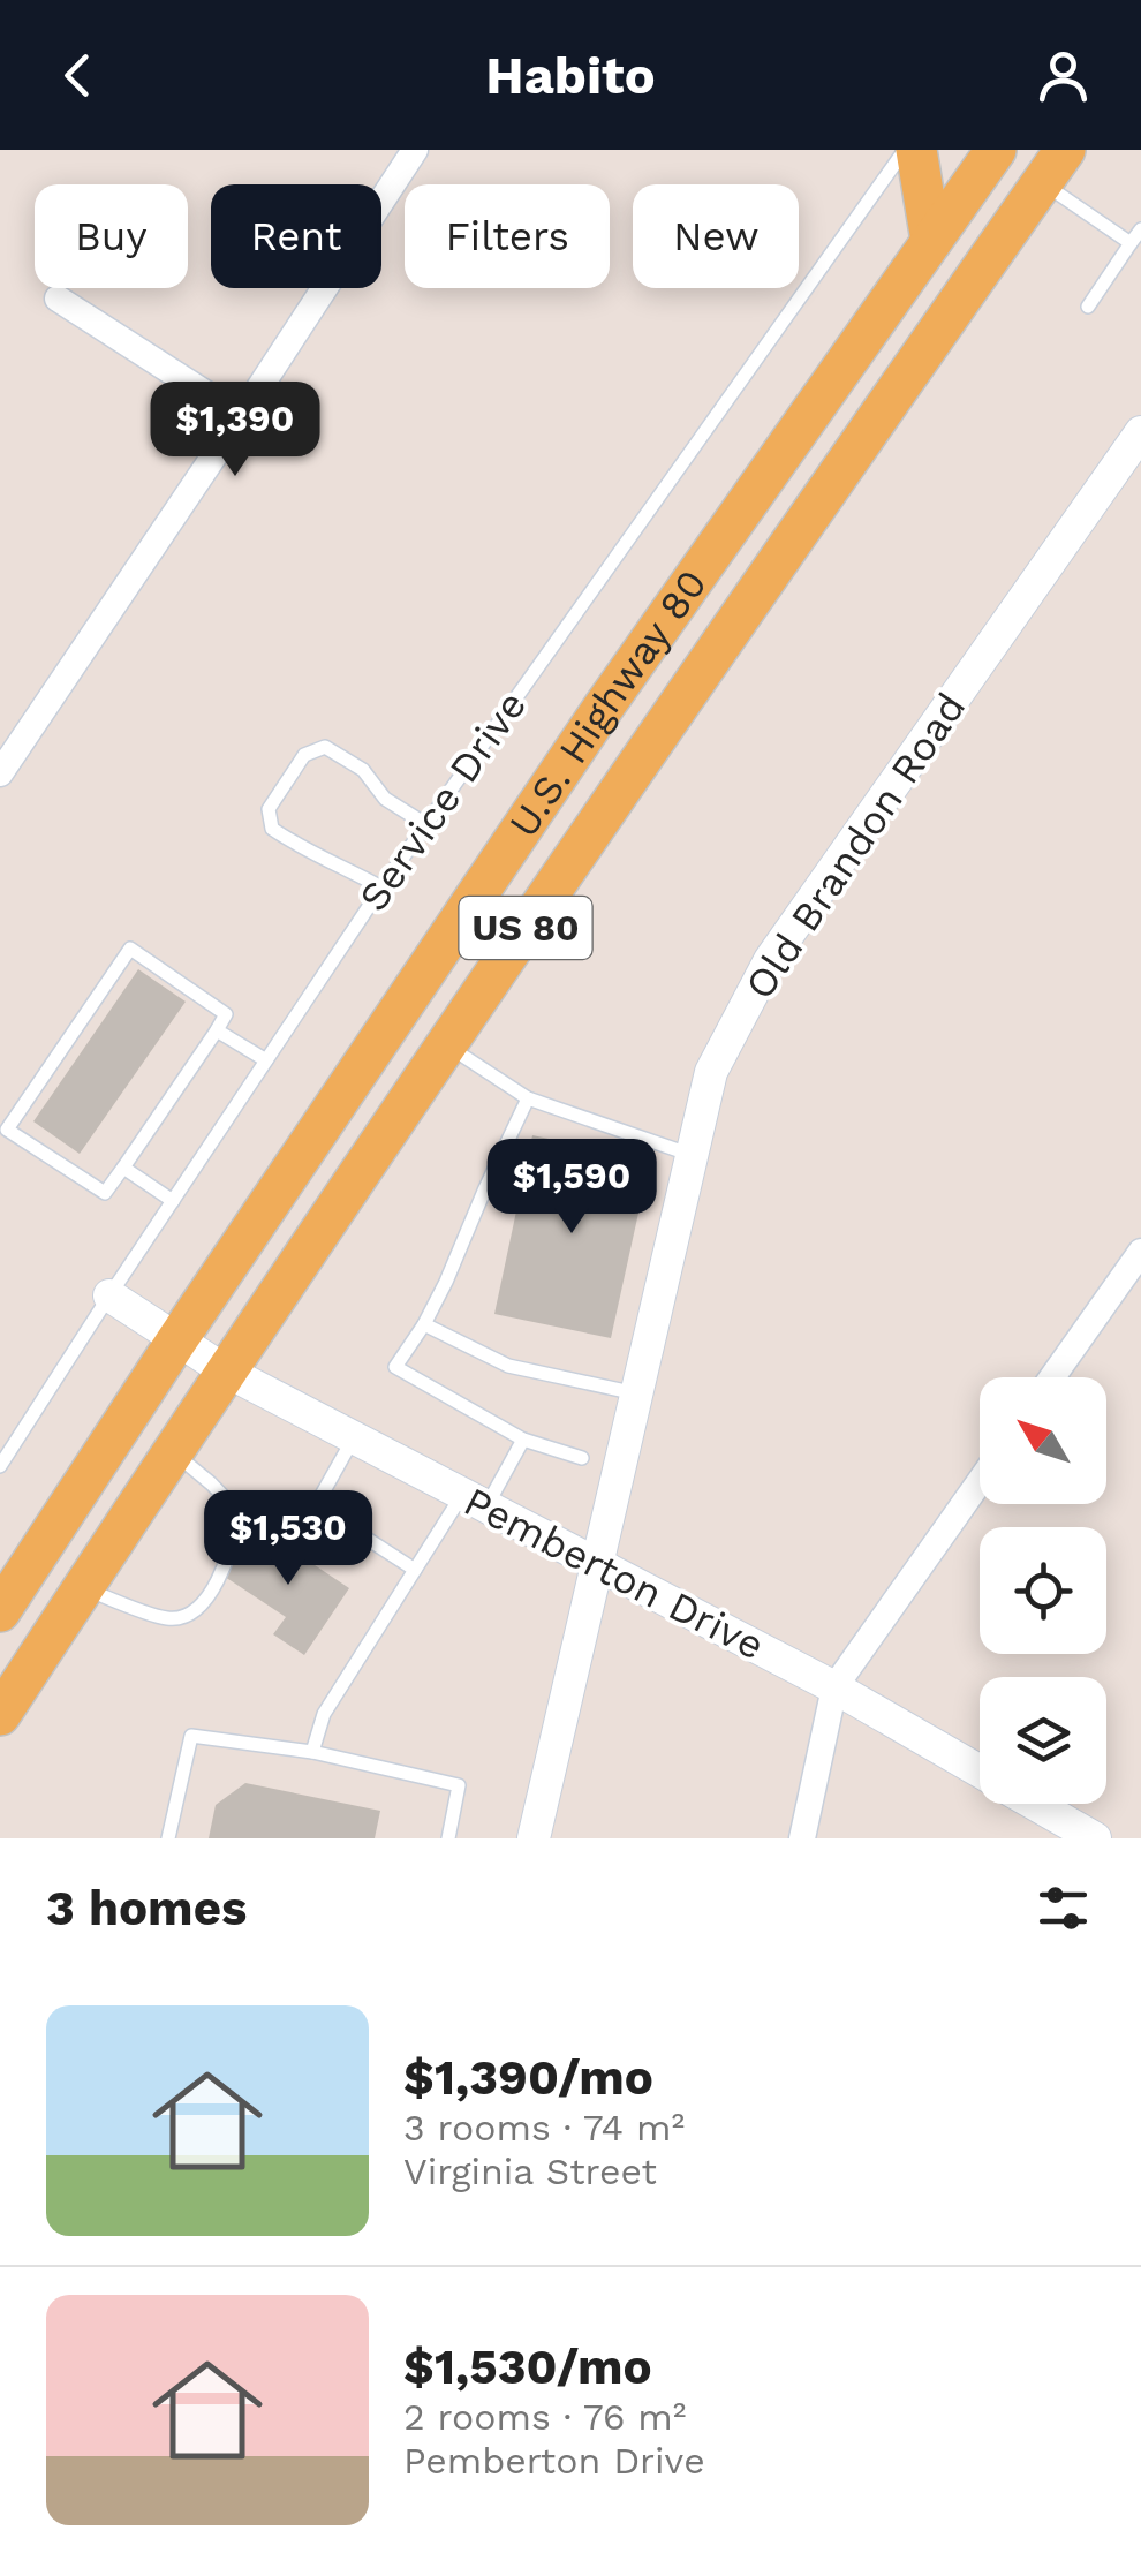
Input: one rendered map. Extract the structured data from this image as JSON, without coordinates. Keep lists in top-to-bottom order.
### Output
{
  "streets": {
    "main road": ["U.S. Highway 80", "US 80"],
    "street": ["Old Brandon Road", "Pemberton Drive"],
    "lane": ["Service Drive"]
  },
  "crossings": [
    ["U.S. Highway 80", "Pemberton Drive"],
    ["Service Drive", "Pemberton Drive"],
    ["Old Brandon Road", "Pemberton Drive"],
    ["US 80", "Pemberton Drive"]
  ],
  "north": "top left",
  "page": {
    "header": "Habito",
    "chip": [
      "Buy",
      "Rent",
      "Filters",
      "New"
    ],
    "price": ["$1,390", "$1,590", "$1,530"],
    "heading": "3 homes",
    "list": [
      {
        "name": "$1,390/mo",
        "note": "3 rooms · 74 m² · Virginia Street"
      },
      {
        "name": "$1,530/mo",
        "note": "2 rooms · 76 m² · Pemberton Drive"
      }
    ]
  }
}
